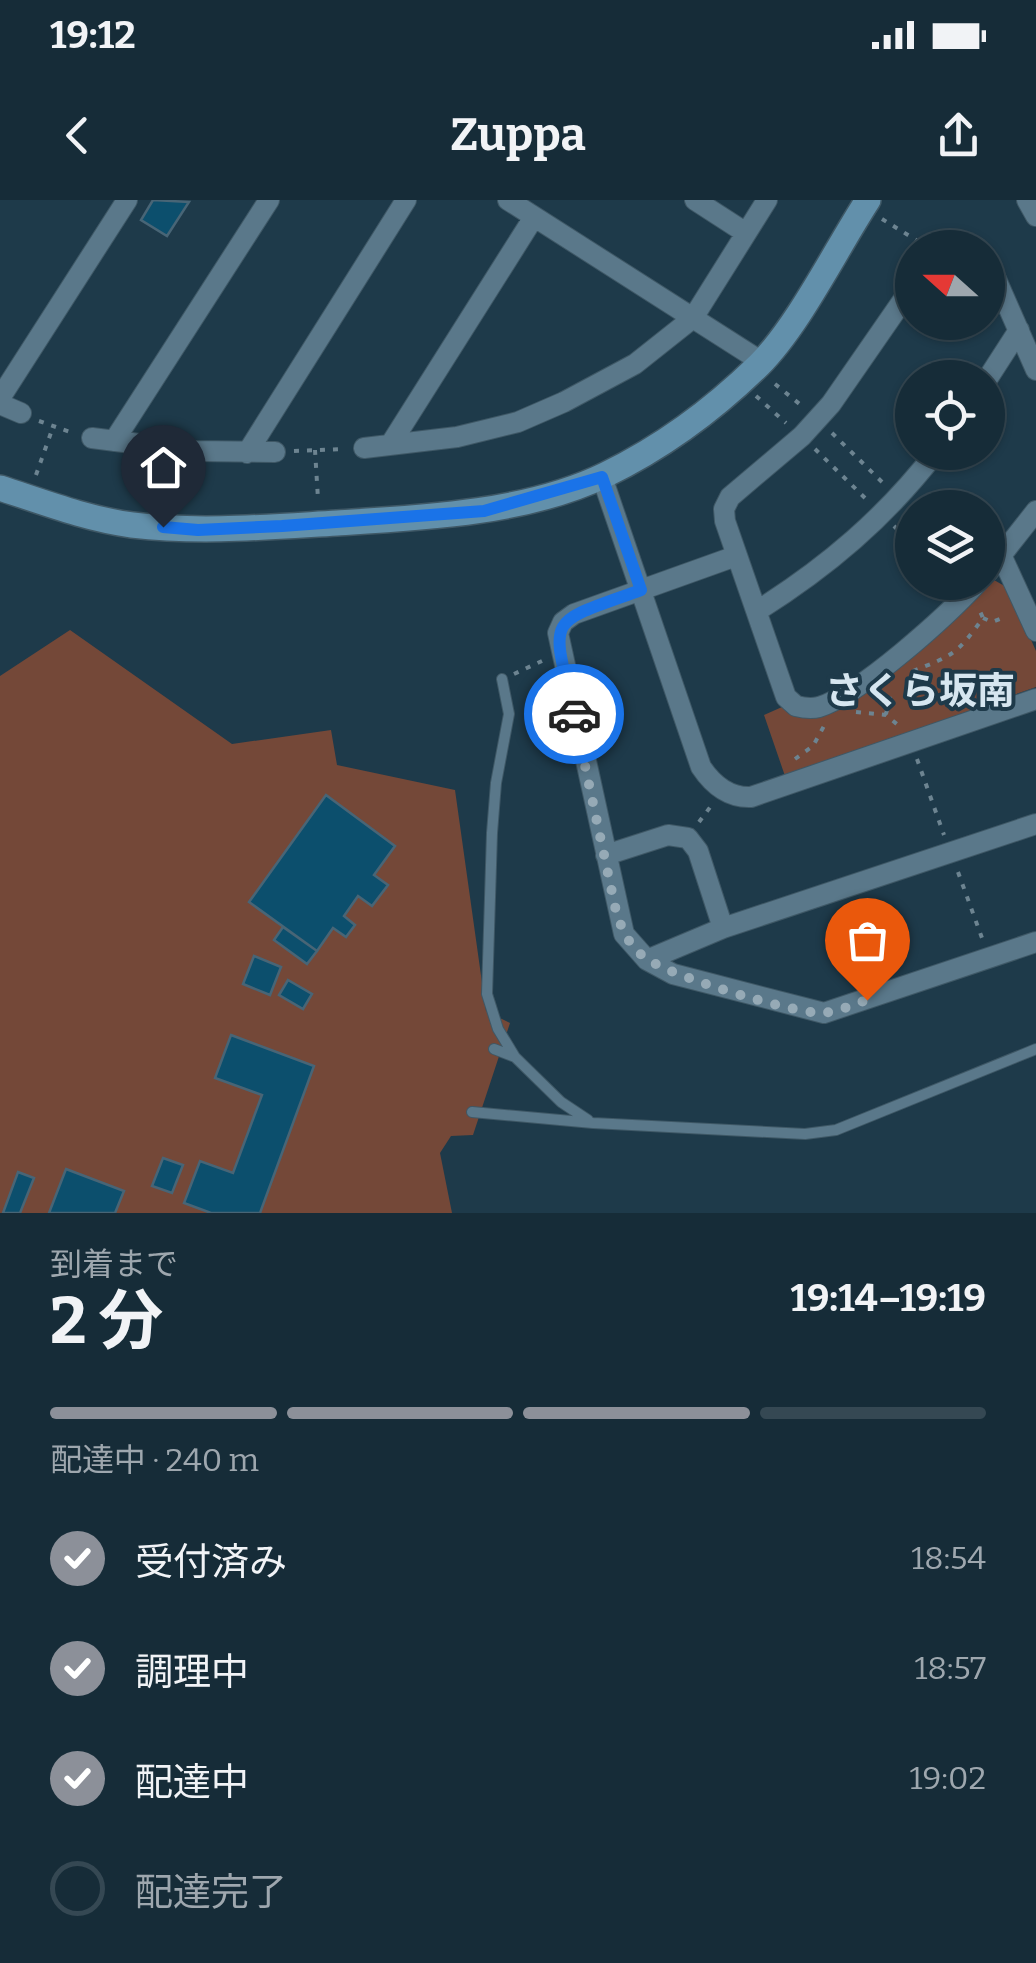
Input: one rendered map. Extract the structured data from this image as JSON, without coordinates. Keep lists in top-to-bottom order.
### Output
{
  "districts": ["さくら坂南"],
  "north": "left",
  "page": {
    "status": "19:12",
    "header": "Zuppa",
    "heading": ["2 分", "到着まで", "19:14–19:19"],
    "bar": "配達中 · 240 m",
    "list": [
      ["受付済み", "18:54"],
      ["調理中", "18:57"],
      ["配達中", "19:02"],
      "配達完了"
    ]
  }
}
